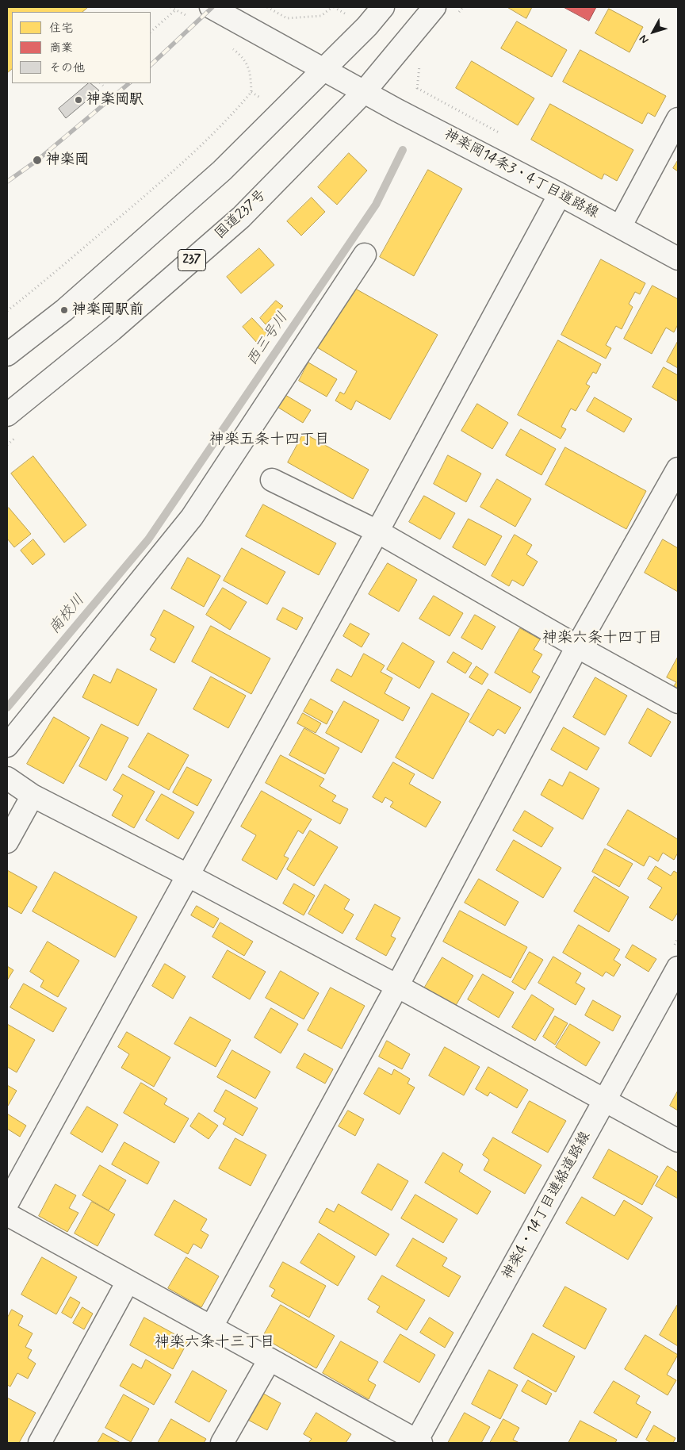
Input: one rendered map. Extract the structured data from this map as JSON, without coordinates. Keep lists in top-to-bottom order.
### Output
{
  "streets": {
    "main road": [
      "神楽岡14条3・4丁目道路線",
      "国道237号",
      "237",
      "神楽4・14丁目連絡道路線"
    ]
  },
  "crossings": [
    ["神楽岡14条3・4丁目道路線", "国道237号"]
  ],
  "districts": ["神楽五条十四丁目", "神楽六条十四丁目", "神楽六条十三丁目"],
  "water": ["西三号川", "南校川"],
  "places": ["神楽岡駅", "神楽岡", "神楽岡駅前"],
  "legend": ["住宅", "商業", "その他"],
  "north": "bottom left"
}
